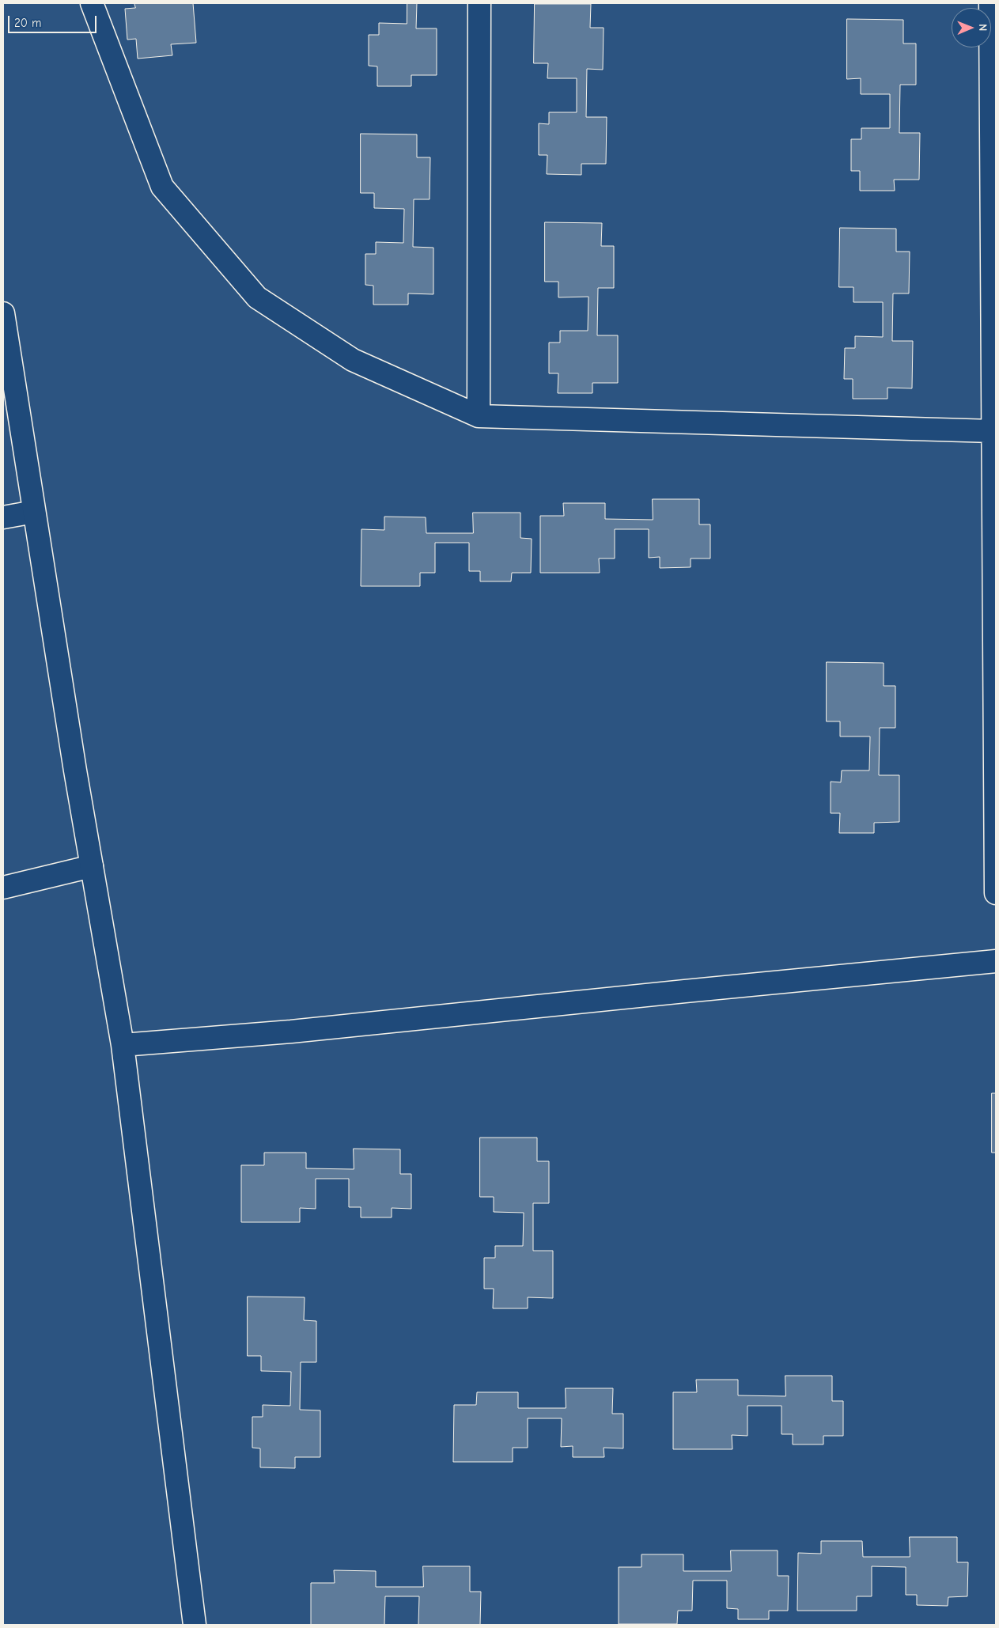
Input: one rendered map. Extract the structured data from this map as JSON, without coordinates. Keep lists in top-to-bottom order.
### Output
{
  "scale_bar": "20 m",
  "north": "right"
}
